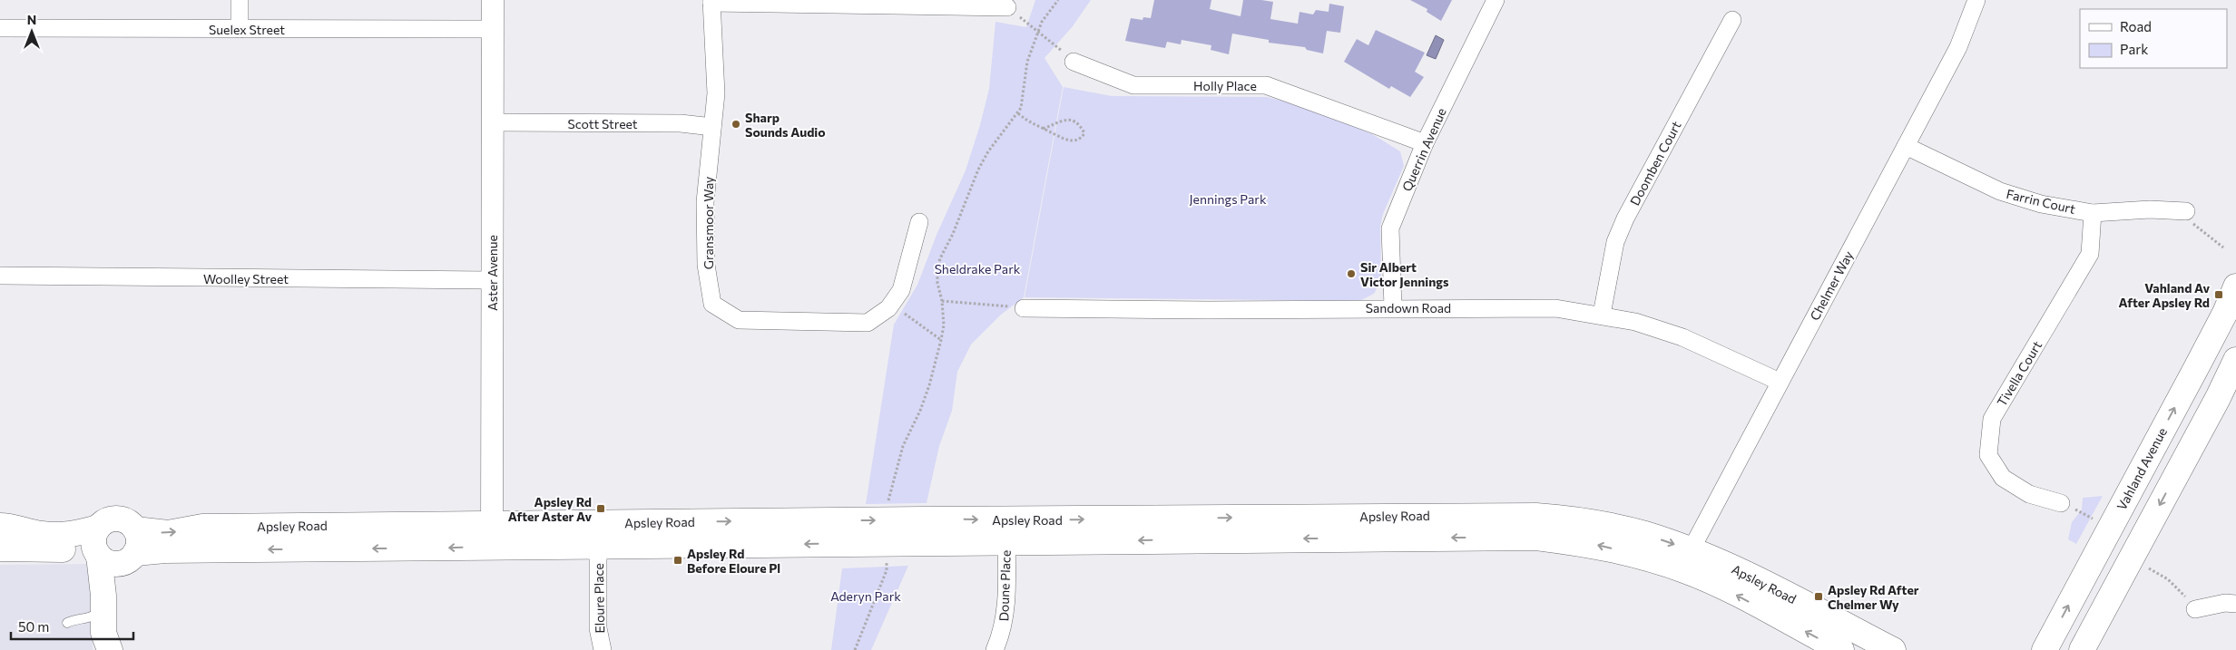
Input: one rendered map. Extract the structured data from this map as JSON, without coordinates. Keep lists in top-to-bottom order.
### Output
{
  "streets": {
    "main road": ["Vahland Avenue", "Apsley Road"],
    "street": [
      "Suelex Street",
      "Holly Place",
      "Scott Street",
      "Querrin Avenue",
      "Doomben Court",
      "Farrin Court",
      "Gransmoor Way",
      "Aster Avenue",
      "Woolley Street",
      "Chelmer Way",
      "Sandown Road",
      "Tivella Court",
      "Doune Place",
      "Eloure Place"
    ]
  },
  "crossings": [
    ["Suelex Street", "Aster Avenue"],
    ["Holly Place", "Querrin Avenue"],
    ["Scott Street", "Gransmoor Way"],
    ["Scott Street", "Aster Avenue"],
    ["Querrin Avenue", "Sandown Road"],
    ["Doomben Court", "Sandown Road"],
    ["Farrin Court", "Chelmer Way"],
    ["Farrin Court", "Tivella Court"],
    ["Aster Avenue", "Woolley Street"],
    ["Aster Avenue", "Apsley Road"],
    ["Chelmer Way", "Sandown Road"],
    ["Chelmer Way", "Apsley Road"],
    ["Apsley Road", "Doune Place"],
    ["Apsley Road", "Eloure Place"]
  ],
  "parks": ["Jennings Park", "Sheldrake Park", "Aderyn Park"],
  "places": {
    "other": ["Sharp Sounds Audio", "Sir Albert Victor Jennings"],
    "transit": [
      "Vahland Av After Apsley Rd",
      "Apsley Rd After Aster Av",
      "Apsley Rd Before Eloure Pl",
      "Apsley Rd After Chelmer Wy"
    ]
  },
  "legend": ["Road", "Park"],
  "scale_bar": "50 m",
  "north": "top"
}
